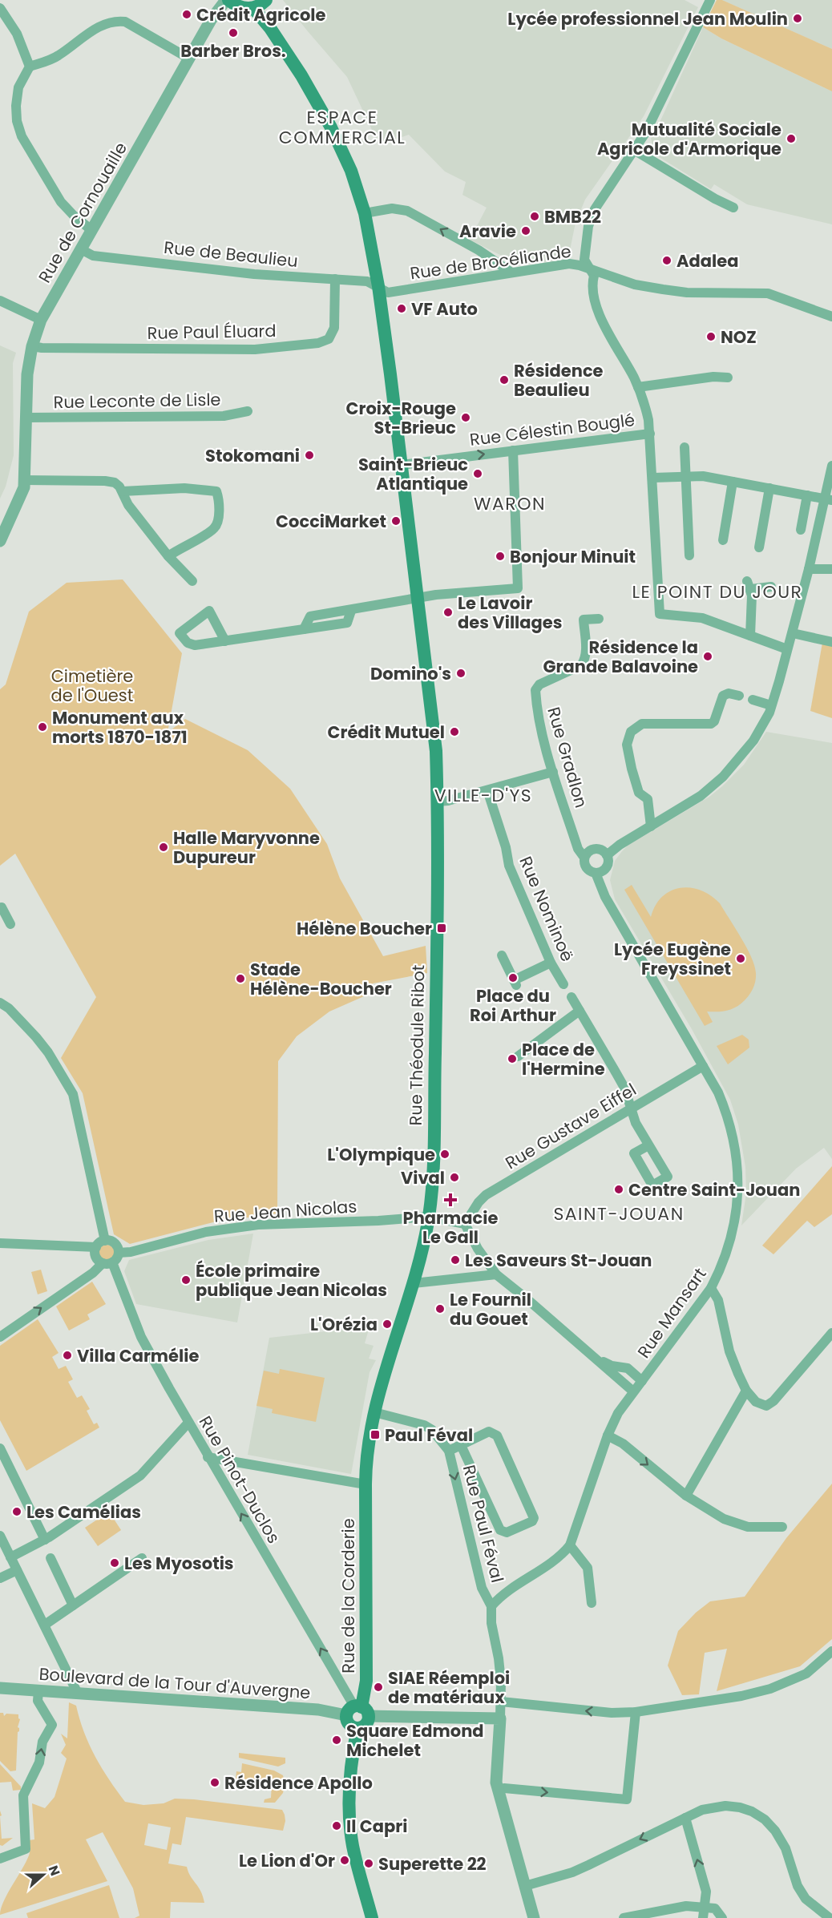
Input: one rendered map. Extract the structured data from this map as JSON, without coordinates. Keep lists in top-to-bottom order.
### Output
{
  "streets": {
    "main road": ["Rue Théodule Ribot", "Rue de la Corderie"],
    "street": [
      "Rue de Cornouaille",
      "Rue de Beaulieu",
      "Rue de Brocéliande",
      "Rue Paul Éluard",
      "Rue Leconte de Lisle",
      "Rue Célestin Bouglé",
      "Rue Gradlon",
      "Rue Nominoë",
      "Rue Gustave Eiffel",
      "Rue Jean Nicolas",
      "Rue Mansart",
      "Rue Pinot-Duclos",
      "Rue Paul Féval",
      "Boulevard de la Tour d'Auvergne"
    ]
  },
  "crossings": [
    ["Rue de Cornouaille", "Rue de Beaulieu"],
    ["Rue de Cornouaille", "Rue Paul Éluard"],
    ["Rue de Cornouaille", "Rue Leconte de Lisle"],
    ["Rue de Beaulieu", "Rue de Brocéliande"],
    ["Rue de Beaulieu", "Rue Paul Éluard"],
    ["Rue de Beaulieu", "Rue Théodule Ribot"],
    ["Rue de Brocéliande", "Rue Théodule Ribot"],
    ["Rue Célestin Bouglé", "Rue Théodule Ribot"],
    ["Rue Gradlon", "Rue Mansart"],
    ["Rue Théodule Ribot", "Rue Jean Nicolas"],
    ["Rue Théodule Ribot", "Rue Paul Féval"],
    ["Rue Théodule Ribot", "Rue de la Corderie"],
    ["Rue Gustave Eiffel", "Rue Jean Nicolas"],
    ["Rue Gustave Eiffel", "Rue Mansart"],
    ["Rue Jean Nicolas", "Rue Pinot-Duclos"],
    ["Rue Mansart", "Rue Paul Féval"],
    ["Rue Pinot-Duclos", "Rue de la Corderie"],
    ["Rue Pinot-Duclos", "Boulevard de la Tour d'Auvergne"],
    ["Rue Paul Féval", "Boulevard de la Tour d'Auvergne"],
    ["Rue de la Corderie", "Boulevard de la Tour d'Auvergne"]
  ],
  "one_way": ["Rue Célestin Bouglé", "Rue Pinot-Duclos", "Rue Paul Féval"],
  "districts": [
    "ESPACE COMMERCIAL",
    "WARON",
    "LE POINT DU JOUR",
    "VILLE-D'YS",
    "SAINT-JOUAN"
  ],
  "parks": ["Cimetière de l'Ouest"],
  "places": {
    "other": [
      "Crédit Agricole",
      "Lycée professionnel Jean Moulin",
      "Barber Bros.",
      "Mutualité Sociale Agricole d'Armorique",
      "BMB22",
      "Aravie",
      "Adalea",
      "VF Auto",
      "NOZ",
      "Résidence Beaulieu",
      "Croix-Rouge St-Brieuc",
      "Stokomani",
      "Saint-Brieuc Atlantique",
      "CocciMarket",
      "Bonjour Minuit",
      "Le Lavoir des Villages",
      "Résidence la Grande Balavoine",
      "Domino's",
      "Monument aux morts 1870-1871",
      "Crédit Mutuel",
      "Halle Maryvonne Dupureur",
      "Lycée Eugène Freyssinet",
      "Place du Roi Arthur",
      "Stade Hélène-Boucher",
      "Place de l'Hermine",
      "L'Olympique",
      "Vival",
      "Centre Saint-Jouan",
      "Les Saveurs St-Jouan",
      "École primaire publique Jean Nicolas",
      "Le Fournil du Gouet",
      "L'Orézia",
      "Villa Carmélie",
      "Les Camélias",
      "Les Myosotis",
      "SIAE Réemploi de matériaux",
      "Square Edmond Michelet",
      "Résidence Apollo",
      "Il Capri",
      "Le Lion d'Or",
      "Superette 22"
    ],
    "transit": ["Hélène Boucher", "Paul Féval"],
    "health": ["Pharmacie Le Gall"]
  },
  "north": "right"
}
